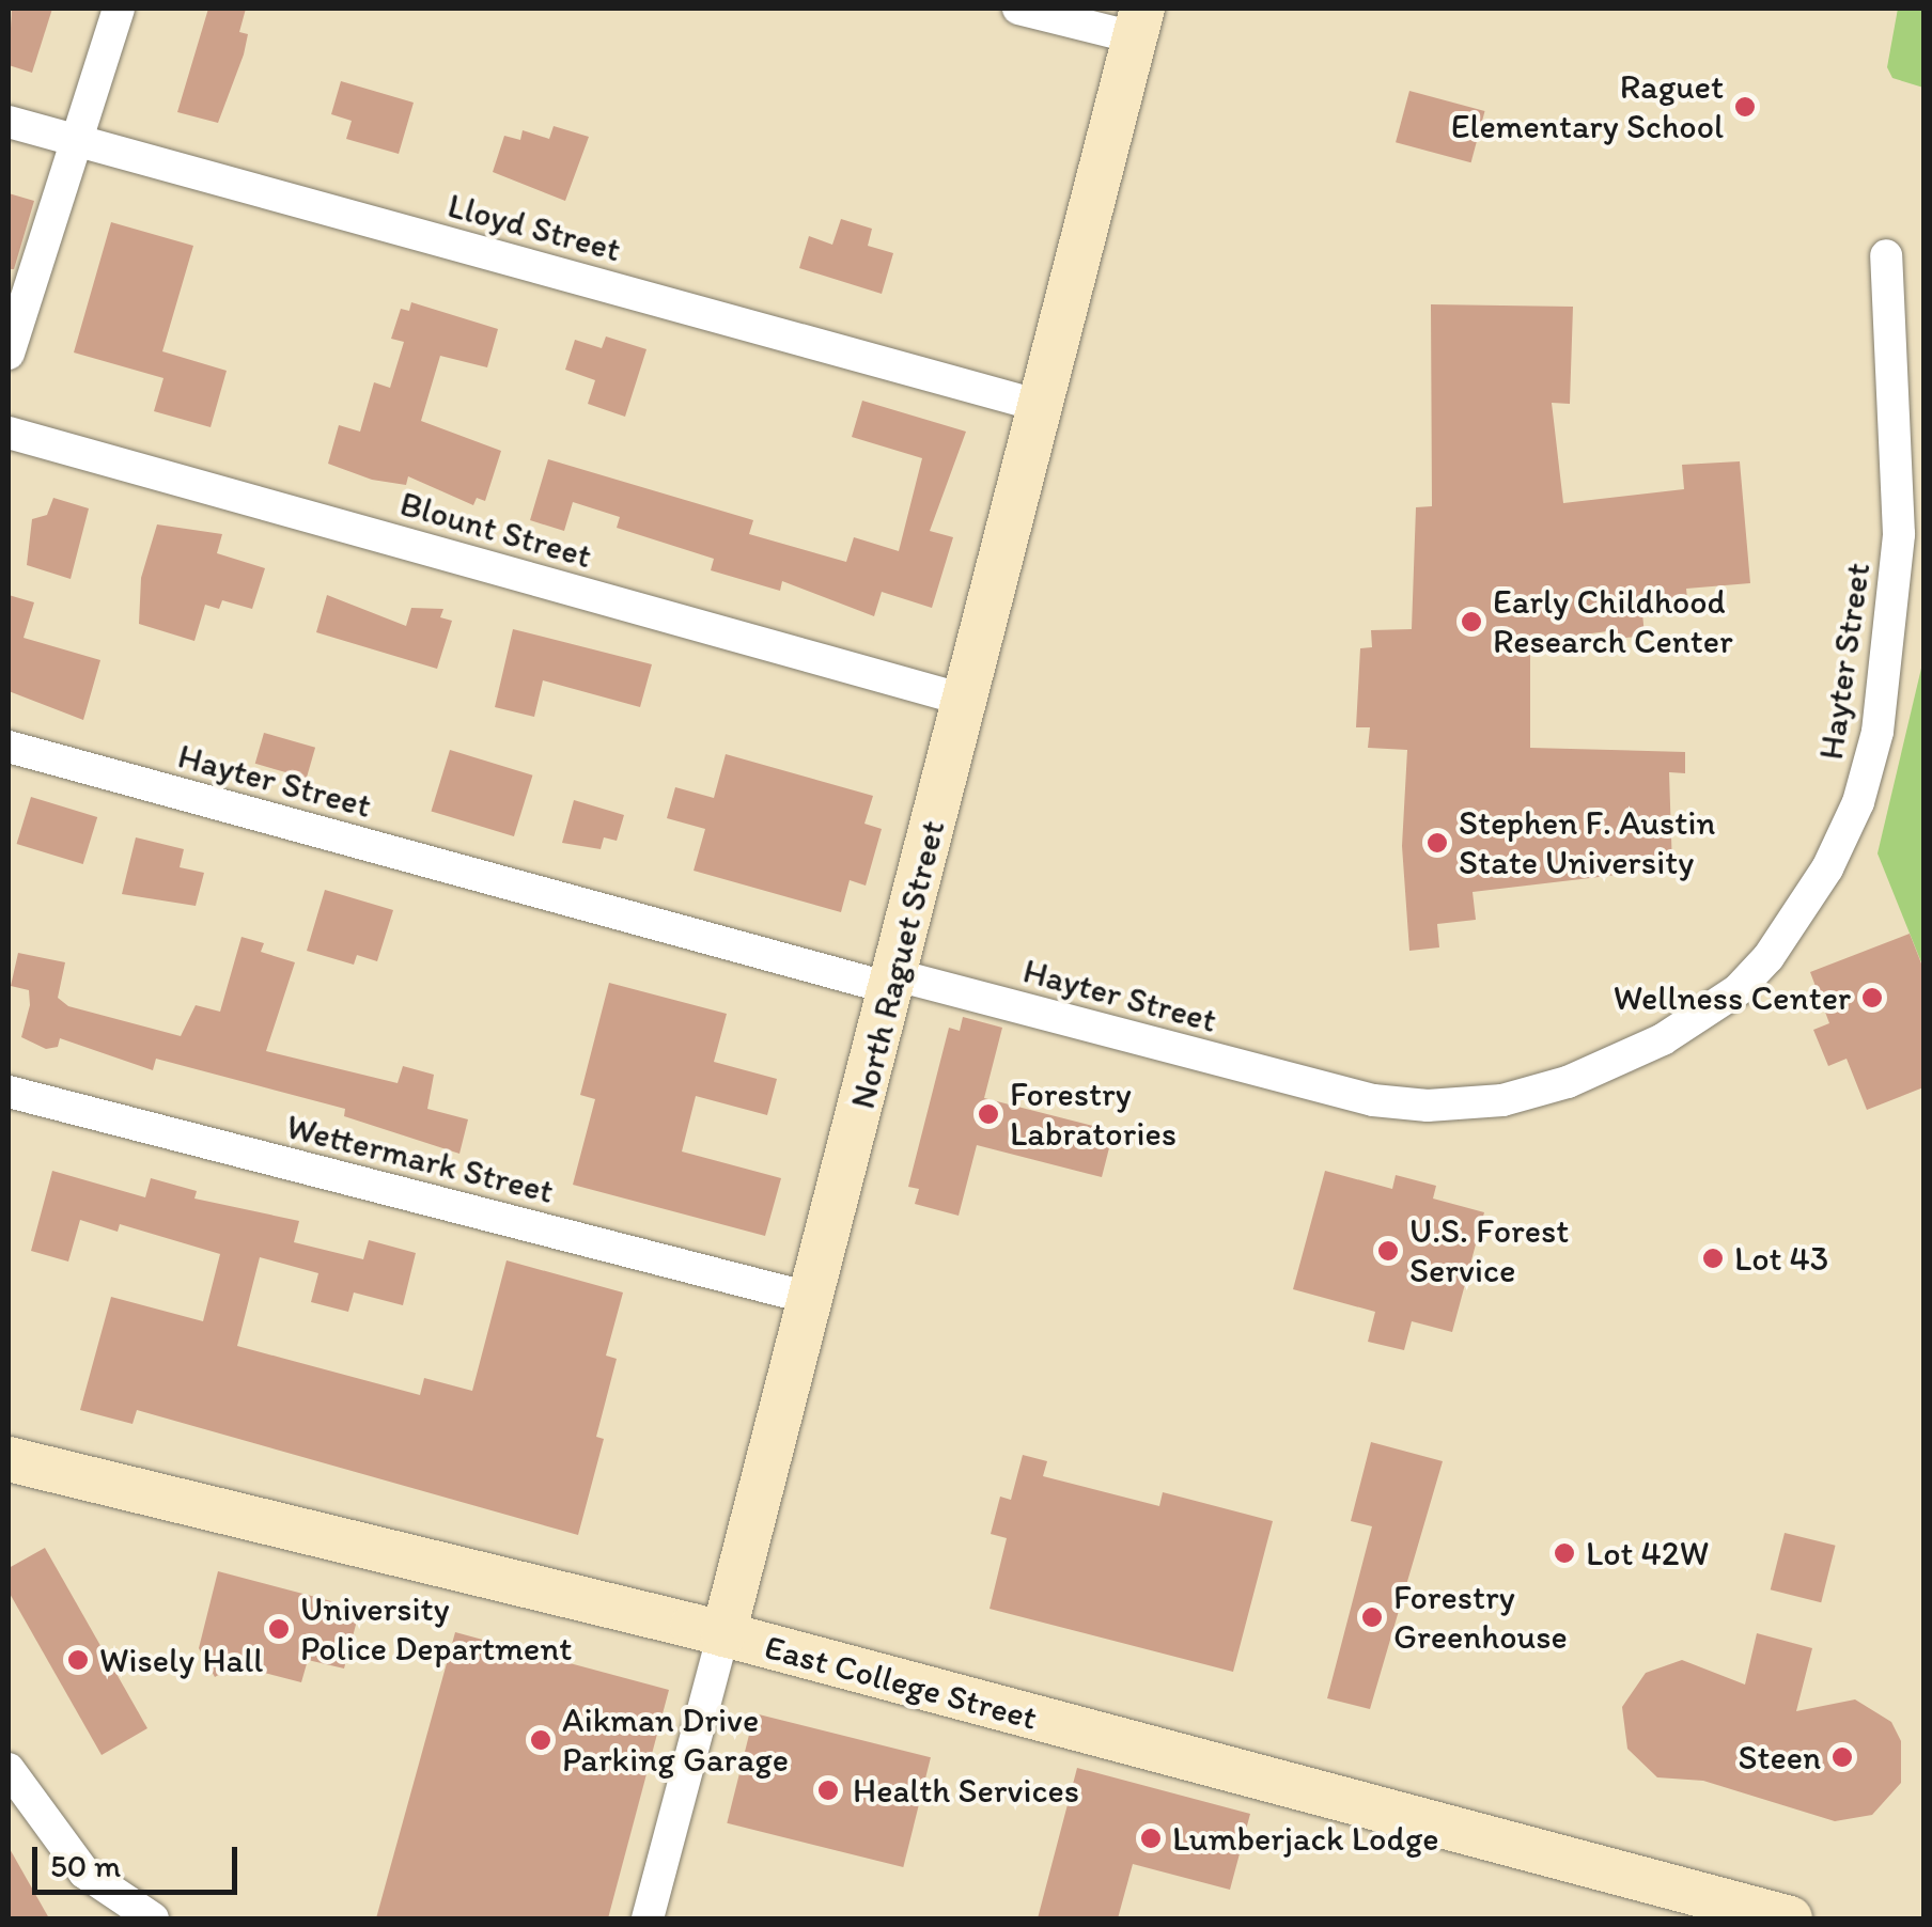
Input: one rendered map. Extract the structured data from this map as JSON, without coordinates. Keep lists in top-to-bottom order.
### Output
{
  "streets": {
    "street": [
      "Lloyd Street",
      "Blount Street",
      "Hayter Street",
      "North Raguet Street",
      "Wettermark Street",
      "East College Street"
    ]
  },
  "crossings": [
    ["Lloyd Street", "North Raguet Street"],
    ["Blount Street", "North Raguet Street"],
    ["Hayter Street", "North Raguet Street"],
    ["North Raguet Street", "Wettermark Street"],
    ["North Raguet Street", "East College Street"]
  ],
  "places": [
    "Raguet Elementary School",
    "Early Childhood Research Center",
    "Stephen F. Austin State University",
    "Wellness Center",
    "Forestry Labratories",
    "U.S. Forest Service",
    "Lot 43",
    "Lot 42W",
    "Forestry Greenhouse",
    "University Police Department",
    "Wisely Hall",
    "Aikman Drive Parking Garage",
    "Steen",
    "Health Services",
    "Lumberjack Lodge"
  ],
  "scale_bar": "50 m"
}
